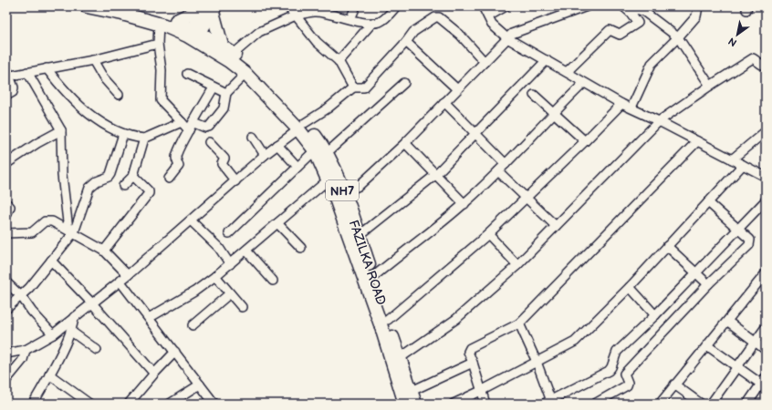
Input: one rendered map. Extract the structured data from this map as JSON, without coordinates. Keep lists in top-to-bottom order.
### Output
{
  "streets": {
    "highway": ["NH7", "FAZILKA ROAD"]
  },
  "crossings": [
    ["NH7", "FAZILKA ROAD"]
  ],
  "north": "bottom left"
}
